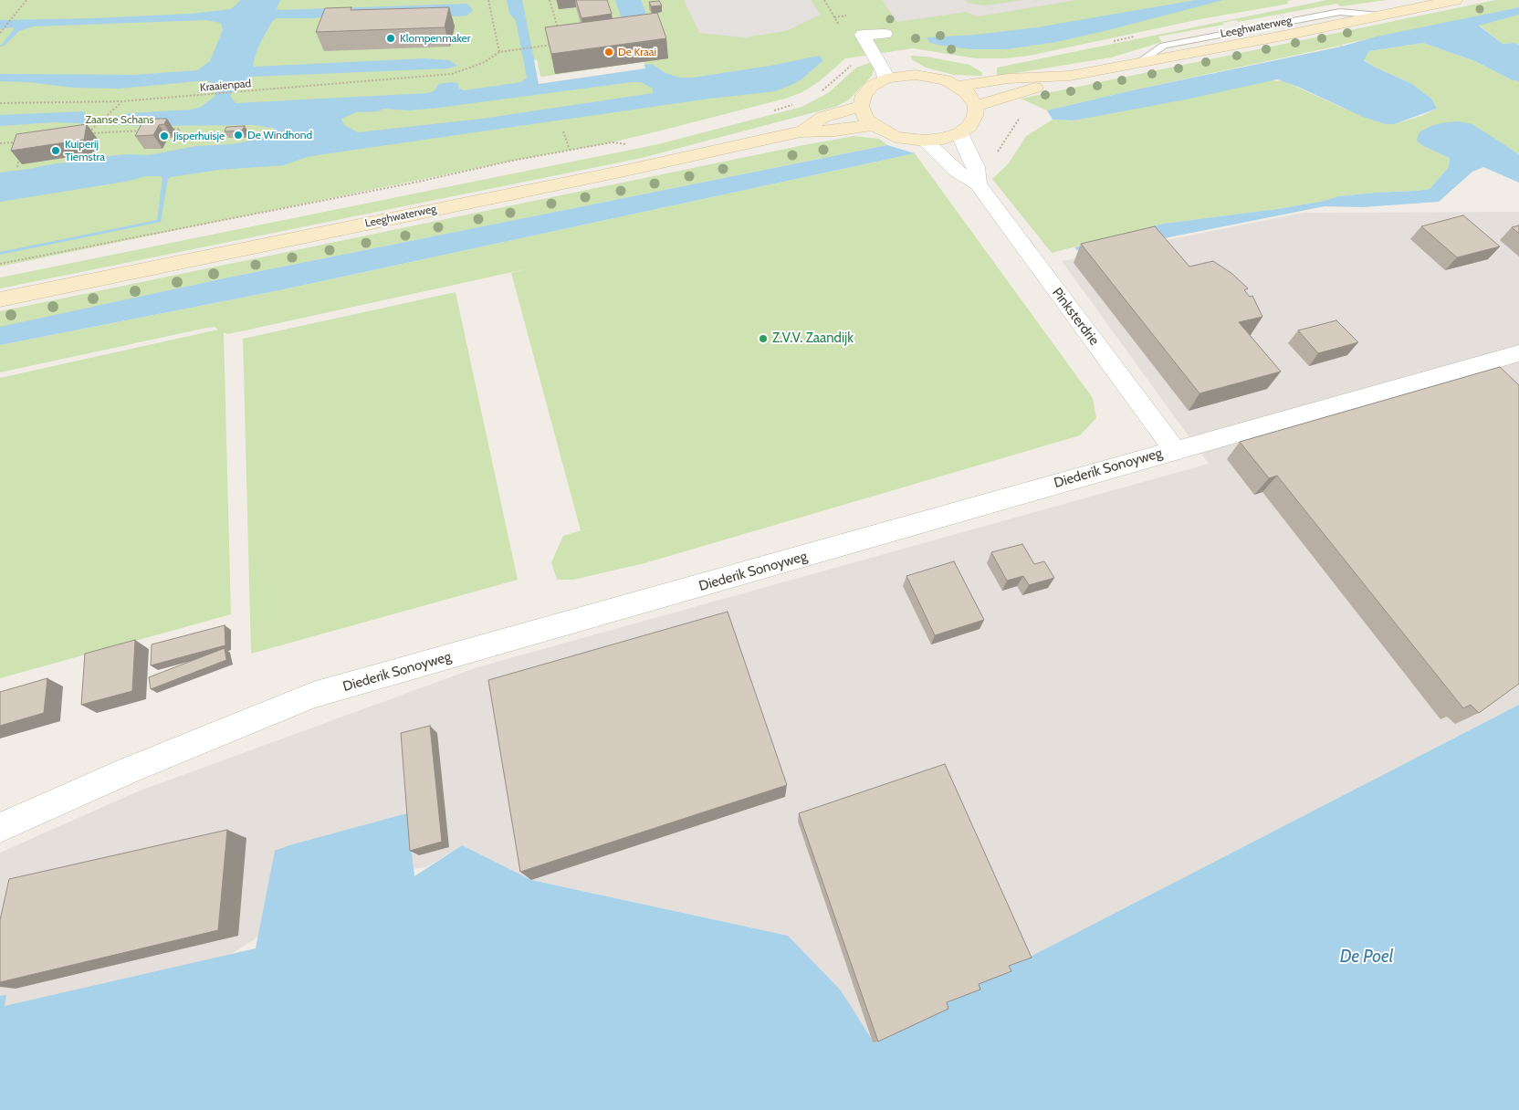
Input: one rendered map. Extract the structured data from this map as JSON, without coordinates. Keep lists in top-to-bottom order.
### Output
{
  "streets": {
    "main road": ["Leeghwaterweg"],
    "street": ["Pinksterdrie", "Diederik Sonoyweg"],
    "path": ["Kraaienpad"]
  },
  "crossings": [
    ["Leeghwaterweg", "Pinksterdrie"],
    ["Pinksterdrie", "Diederik Sonoyweg"]
  ],
  "water": ["De Poel"],
  "parks": ["Zaanse Schans"],
  "places": [
    "Klompenmaker",
    "De Kraai",
    "De Windhond",
    "Jisperhuisje",
    "Kuiperij Tiemstra",
    "Z.V.V. Zaandijk"
  ]
}
